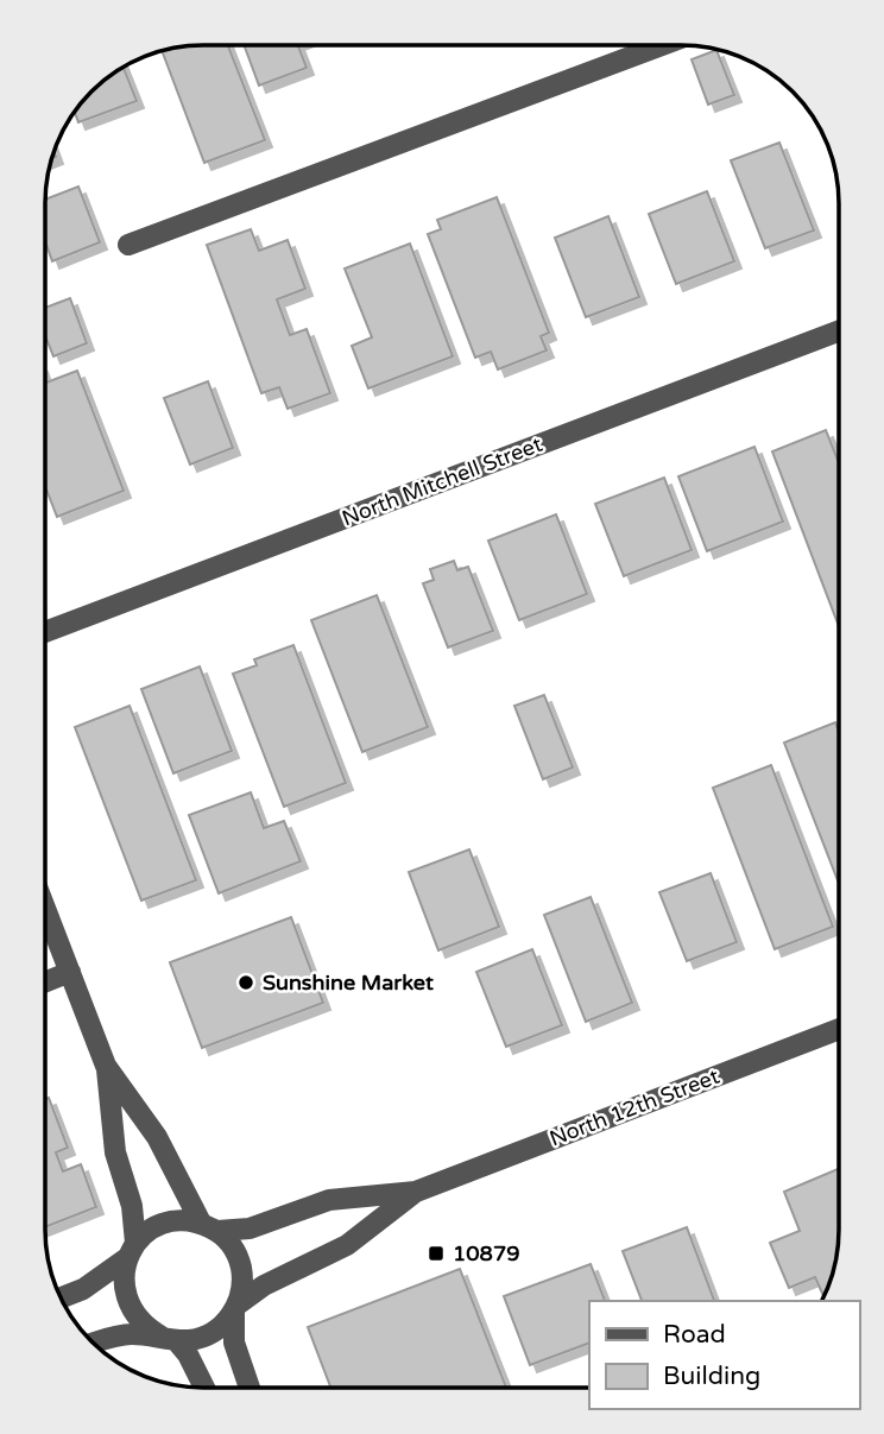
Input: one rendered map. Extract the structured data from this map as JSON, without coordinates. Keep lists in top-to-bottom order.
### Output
{
  "streets": {
    "street": ["North Mitchell Street", "North 12th Street"]
  },
  "places": {
    "other": ["Sunshine Market"],
    "transit": ["10879"]
  },
  "legend": ["Road", "Building"]
}
